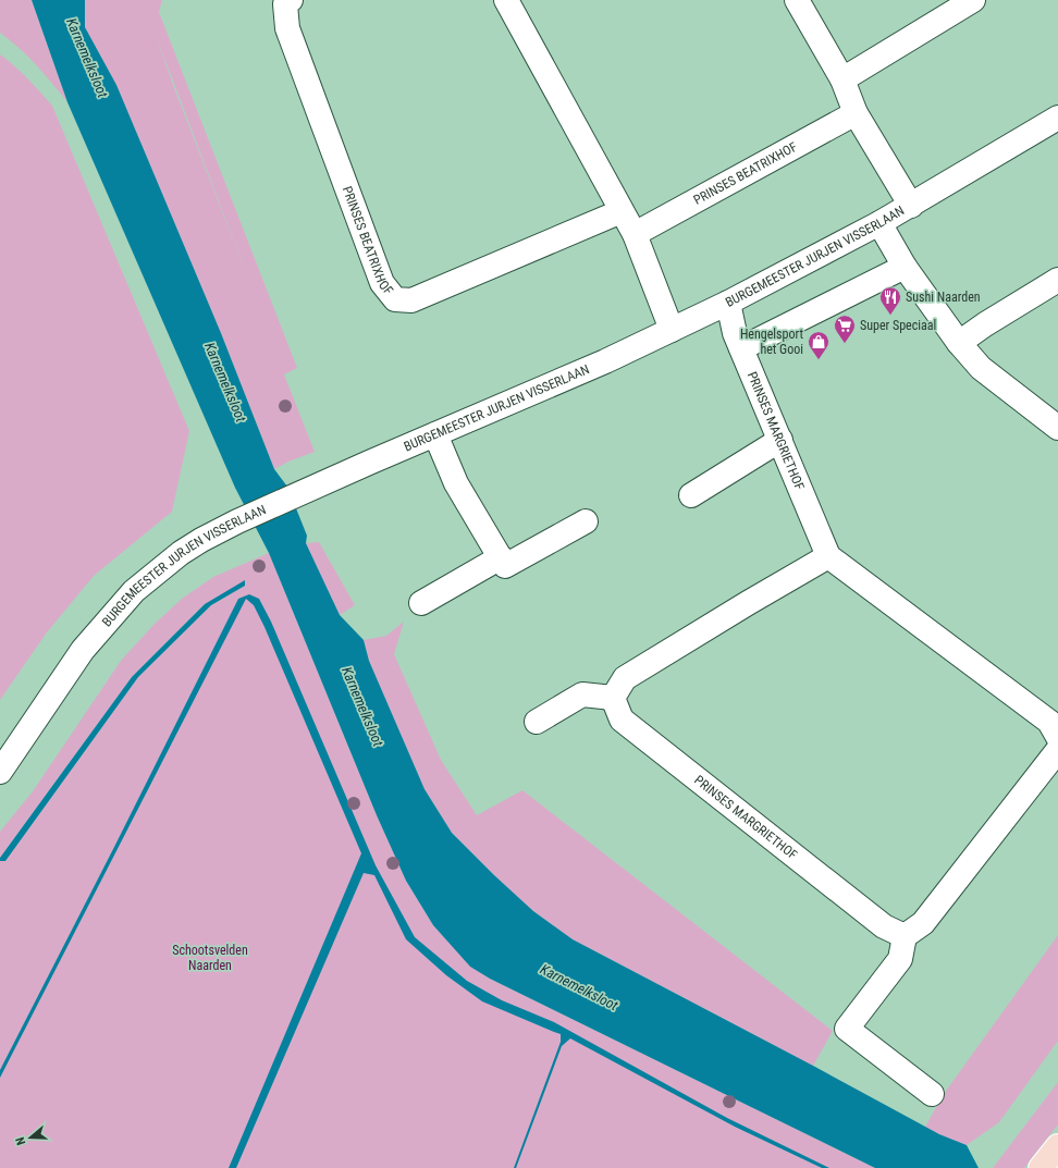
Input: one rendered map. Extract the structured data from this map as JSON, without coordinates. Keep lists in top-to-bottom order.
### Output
{
  "streets": {
    "street": ["PRINSES BEATRIXHOF", "BURGEMEESTER JURJEN VISSERLAAN", "PRINSES MARGRIETHOF"]
  },
  "crossings": [
    ["BURGEMEESTER JURJEN VISSERLAAN", "PRINSES MARGRIETHOF"]
  ],
  "water": ["Karnemelksloot"],
  "parks": ["Schootsvelden Naarden"],
  "places": {
    "restaurant": ["Sushi Naarden"],
    "supermarket": ["Super Speciaal"],
    "shop": ["Hengelsport het Gooi"]
  },
  "north": "left"
}
